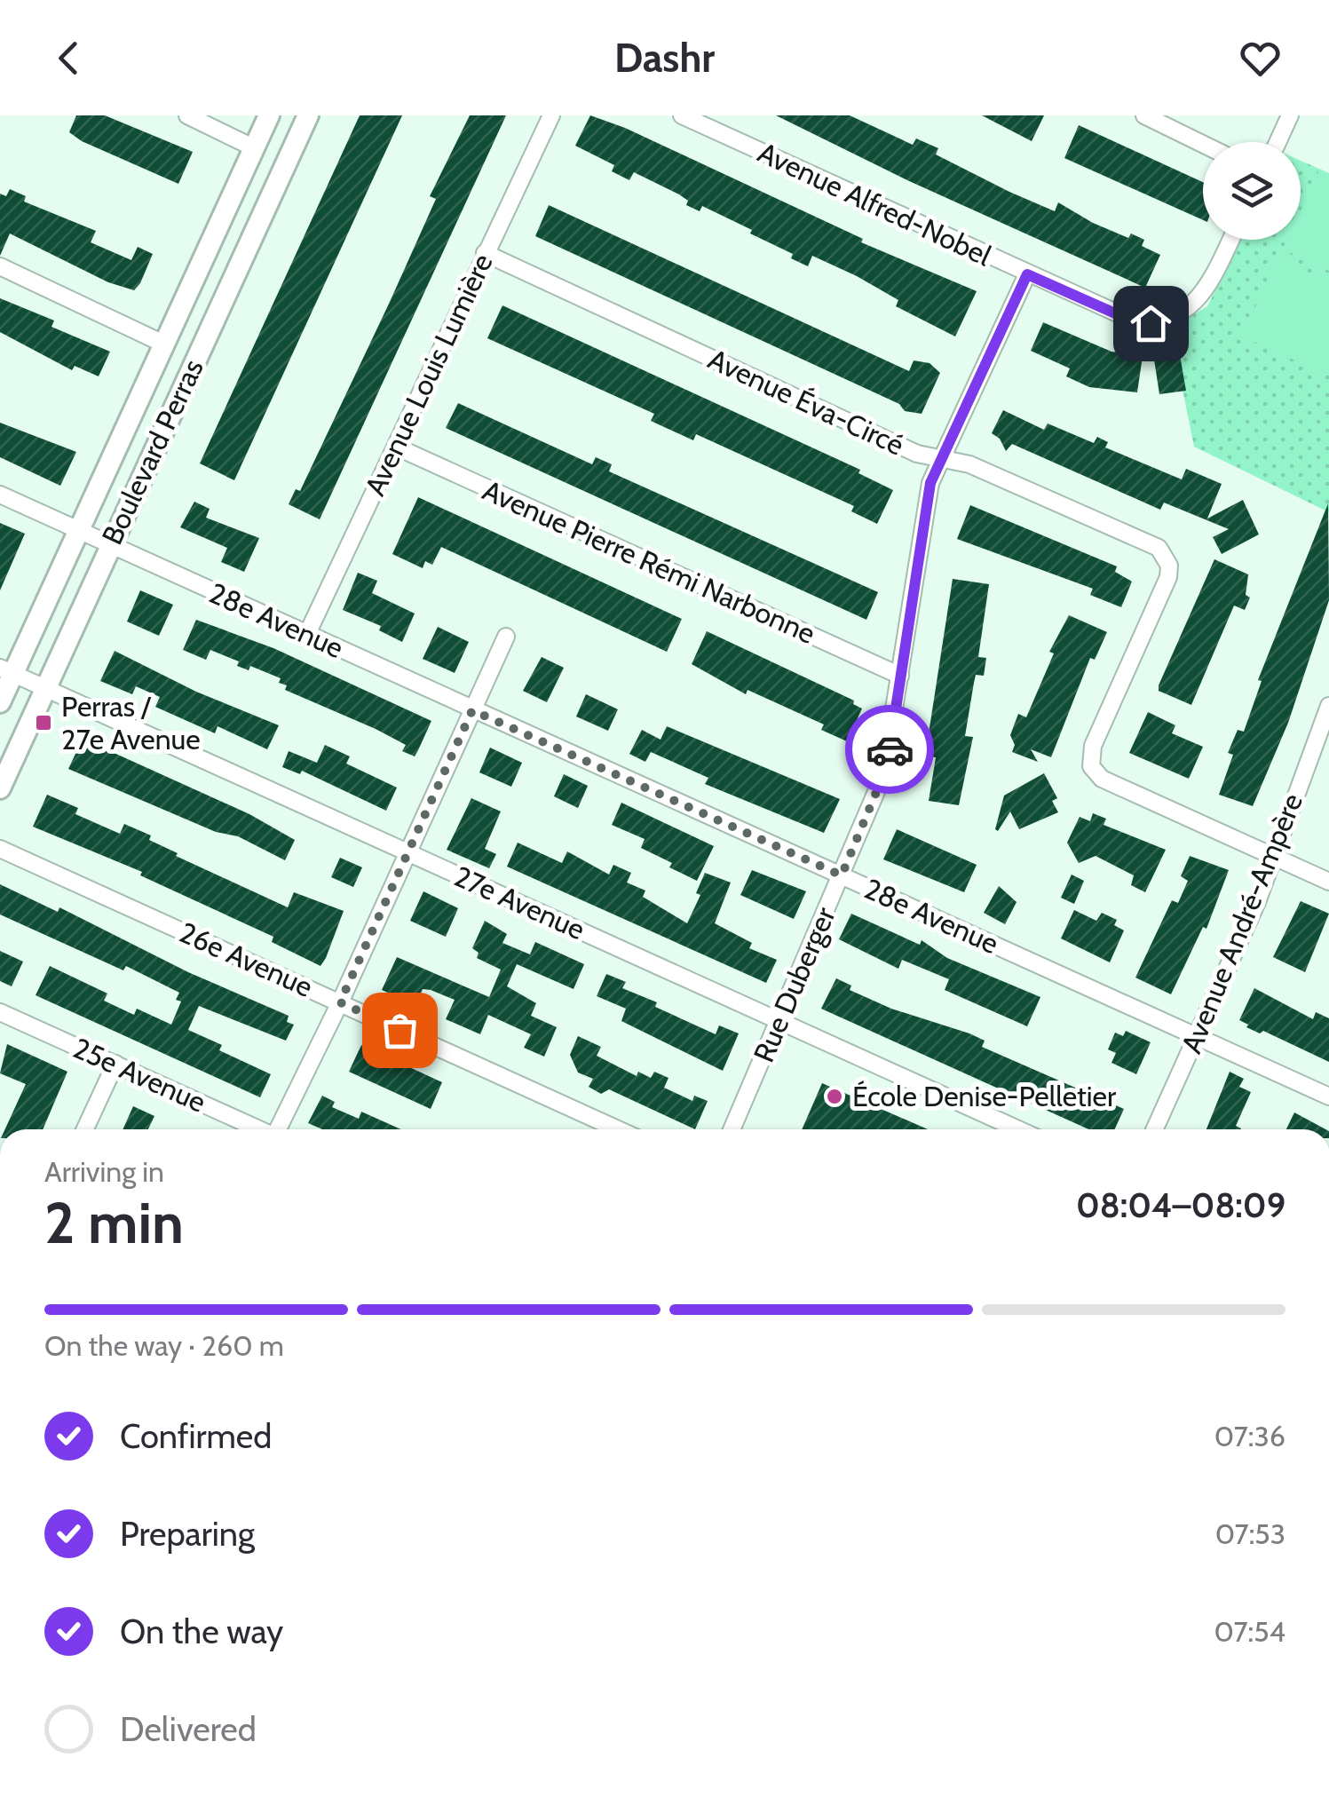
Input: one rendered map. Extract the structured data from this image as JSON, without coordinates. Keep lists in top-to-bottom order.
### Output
{
  "streets": {
    "main road": ["Boulevard Perras"],
    "street": [
      "Avenue Alfred-Nobel",
      "Avenue Louis Lumière",
      "Avenue Éva-Circé",
      "Avenue Pierre Rémi Narbonne",
      "28e Avenue",
      "27e Avenue",
      "Avenue André-Ampère",
      "26e Avenue",
      "Rue Duberger",
      "25e Avenue"
    ]
  },
  "crossings": [
    ["Avenue Alfred-Nobel", "Rue Duberger"],
    ["Avenue Louis Lumière", "Avenue Éva-Circé"],
    ["Avenue Louis Lumière", "Avenue Pierre Rémi Narbonne"],
    ["Avenue Louis Lumière", "28e Avenue"],
    ["Avenue Éva-Circé", "Avenue André-Ampère"],
    ["Avenue Éva-Circé", "Rue Duberger"],
    ["Boulevard Perras", "28e Avenue"],
    ["Boulevard Perras", "27e Avenue"],
    ["Avenue Pierre Rémi Narbonne", "Rue Duberger"],
    ["28e Avenue", "Avenue André-Ampère"],
    ["28e Avenue", "Rue Duberger"],
    ["27e Avenue", "Rue Duberger"]
  ],
  "places": {
    "transit": ["Perras / 27e Avenue"],
    "other": ["École Denise-Pelletier"]
  },
  "page": {
    "header": "Dashr",
    "heading": ["2 min", "Arriving in", "08:04–08:09"],
    "bar": "On the way · 260 m",
    "list": [
      ["Confirmed", "07:36"],
      ["Preparing", "07:53"],
      ["On the way", "07:54"],
      "Delivered"
    ]
  }
}
